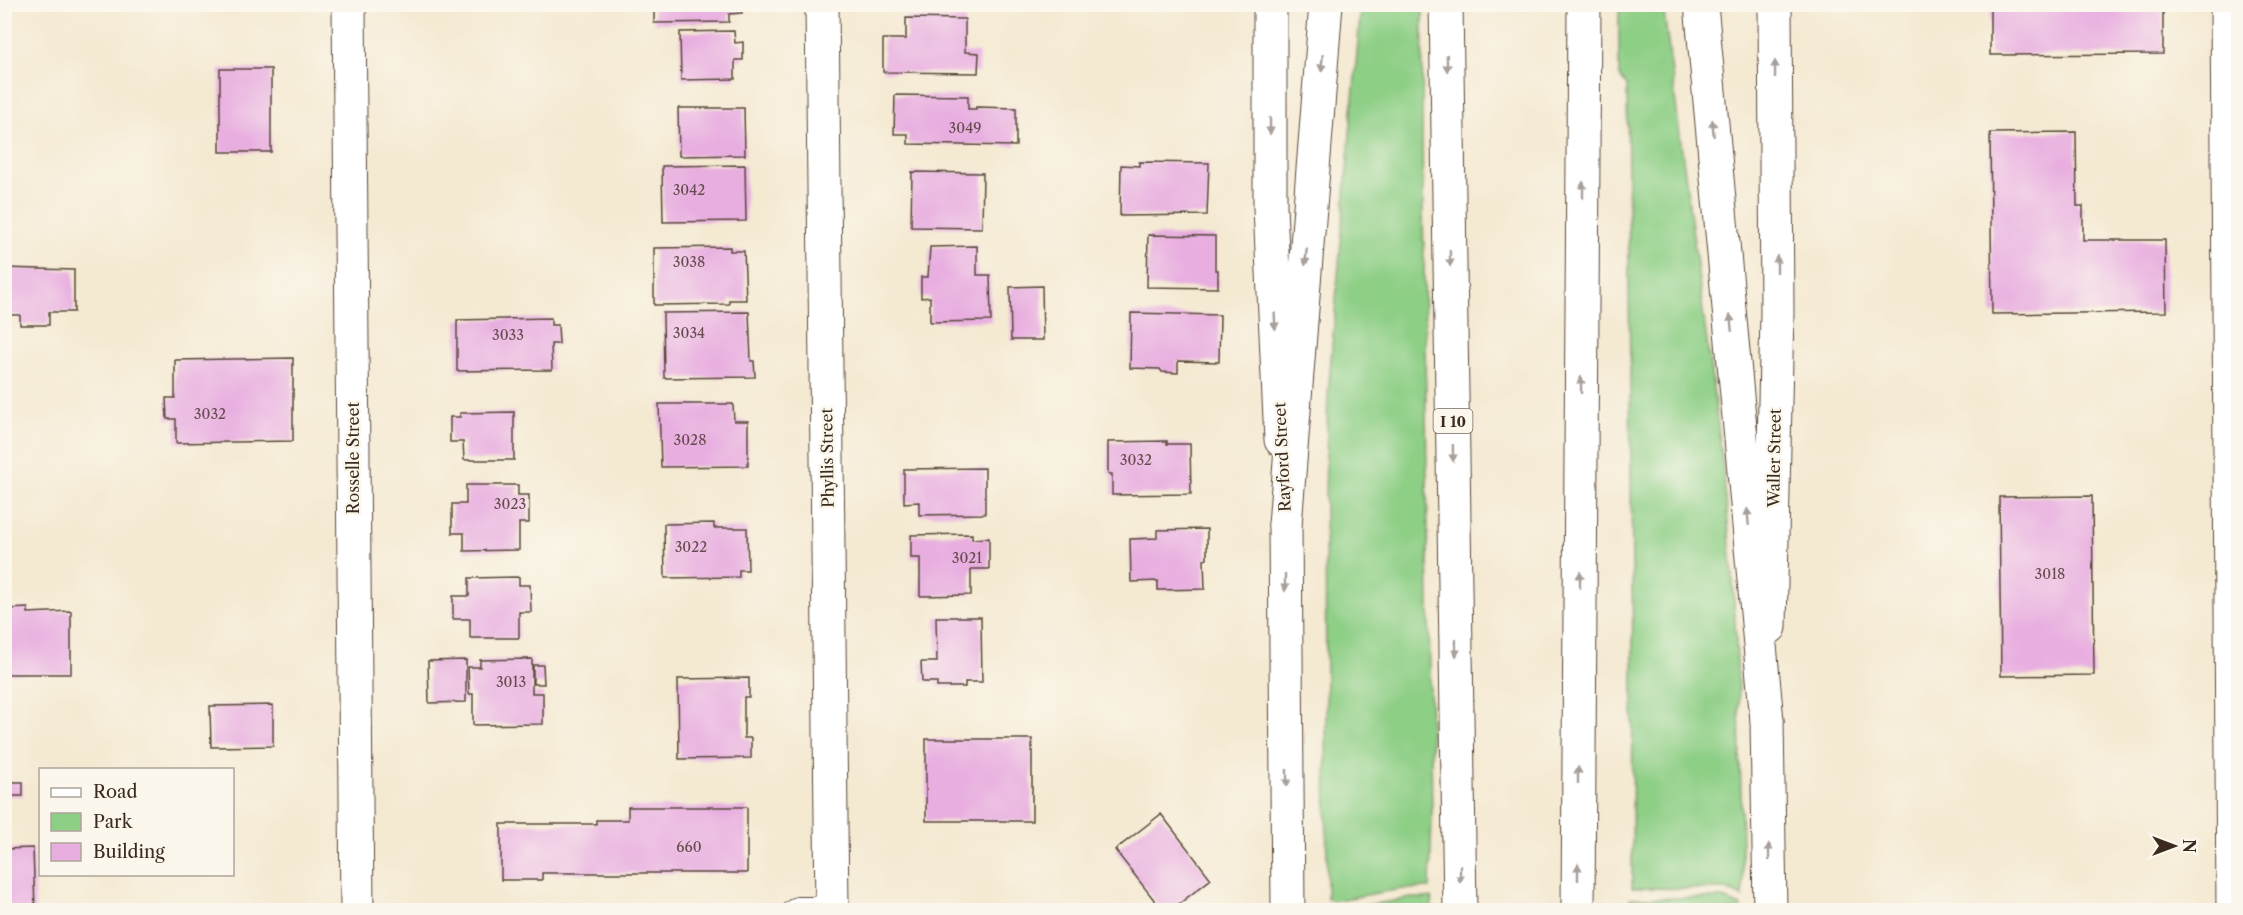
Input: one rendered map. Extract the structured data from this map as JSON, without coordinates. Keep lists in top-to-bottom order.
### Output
{
  "streets": {
    "main road": [
      "I 10",
      "Rayford Street",
      "Rosselle Street",
      "Phyllis Street",
      "Waller Street"
    ]
  },
  "house_numbers": [
    "3049",
    "3042",
    "3038",
    "3034",
    "3033",
    "3032",
    "3028",
    "3032",
    "3023",
    "3022",
    "3021",
    "3018",
    "3013",
    "660"
  ],
  "legend": ["Road", "Park", "Building"],
  "north": "right"
}
